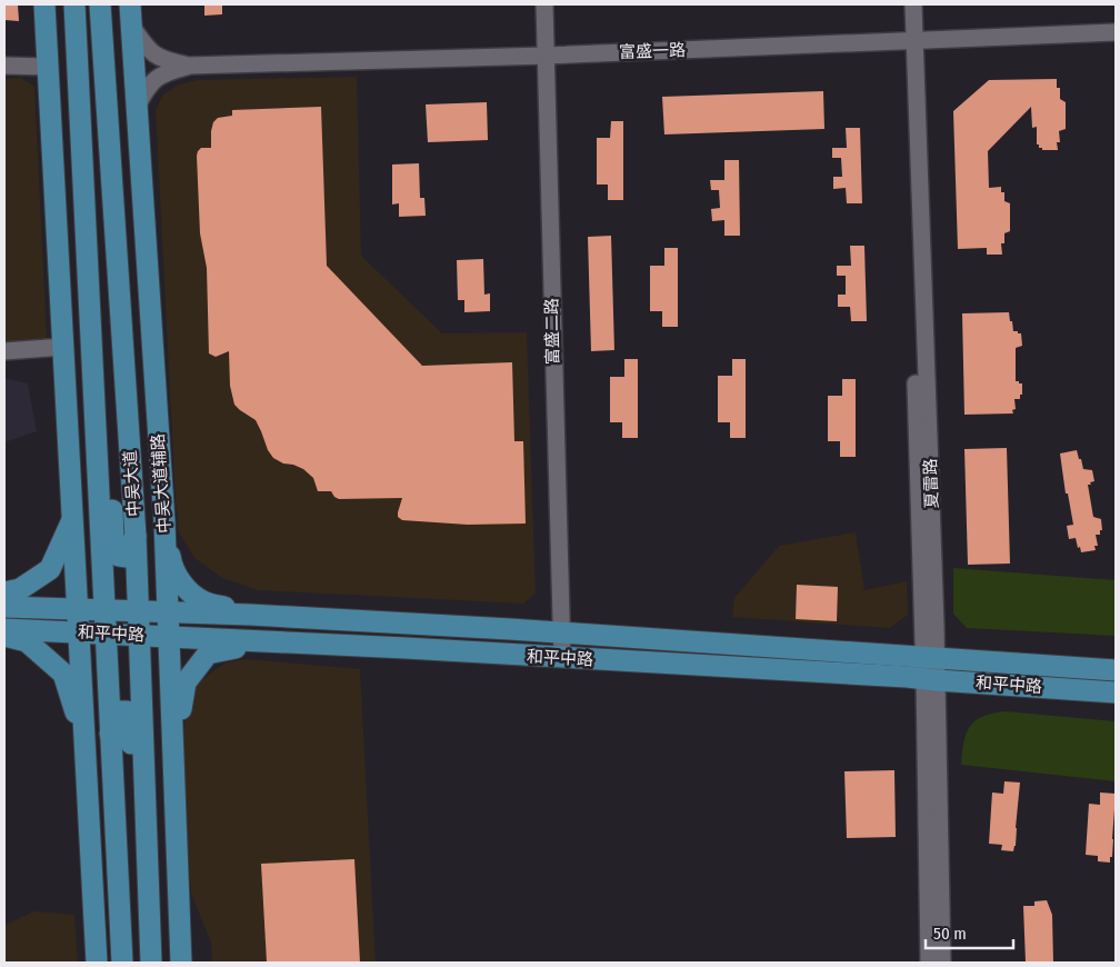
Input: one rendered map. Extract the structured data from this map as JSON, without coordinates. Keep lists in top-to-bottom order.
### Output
{
  "streets": {
    "main road": ["中吴大道", "中吴大道辅路", "和平中路"],
    "street": ["富盛一路", "富盛二路", "夏雷路"]
  },
  "crossings": [
    ["富盛一路", "富盛二路"],
    ["富盛一路", "夏雷路"],
    ["富盛二路", "和平中路"],
    ["中吴大道", "和平中路"],
    ["中吴大道辅路", "和平中路"],
    ["夏雷路", "和平中路"]
  ],
  "scale_bar": "50 m"
}
